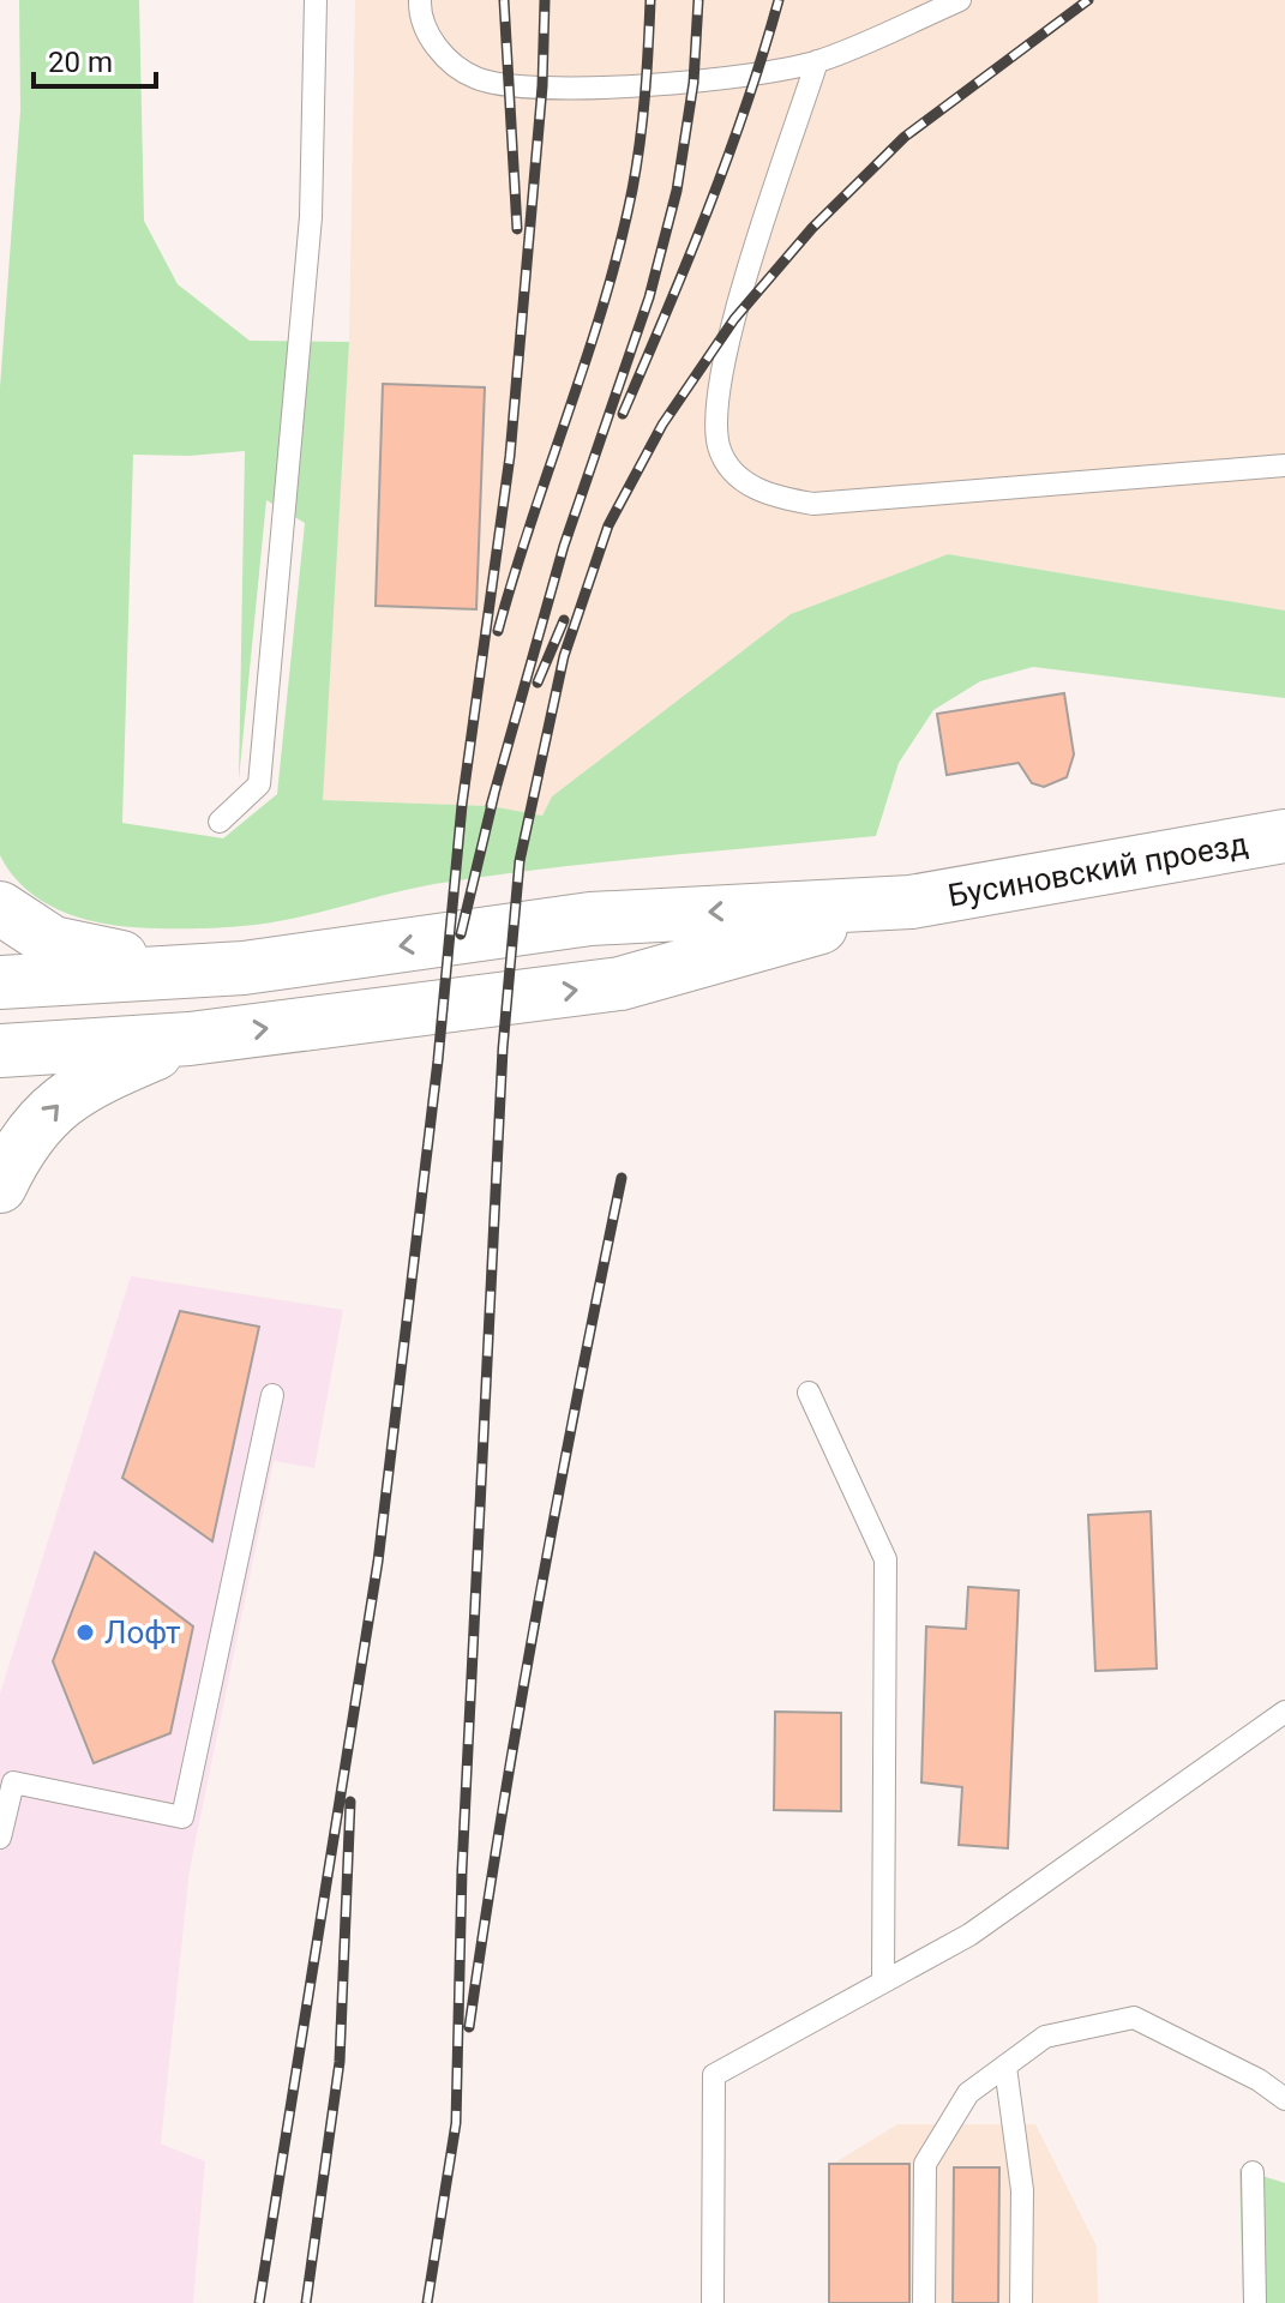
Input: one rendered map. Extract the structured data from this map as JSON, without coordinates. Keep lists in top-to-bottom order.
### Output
{
  "streets": {
    "main road": ["Бусиновский проезд"]
  },
  "places": ["Лофт"],
  "scale_bar": "20 m"
}
